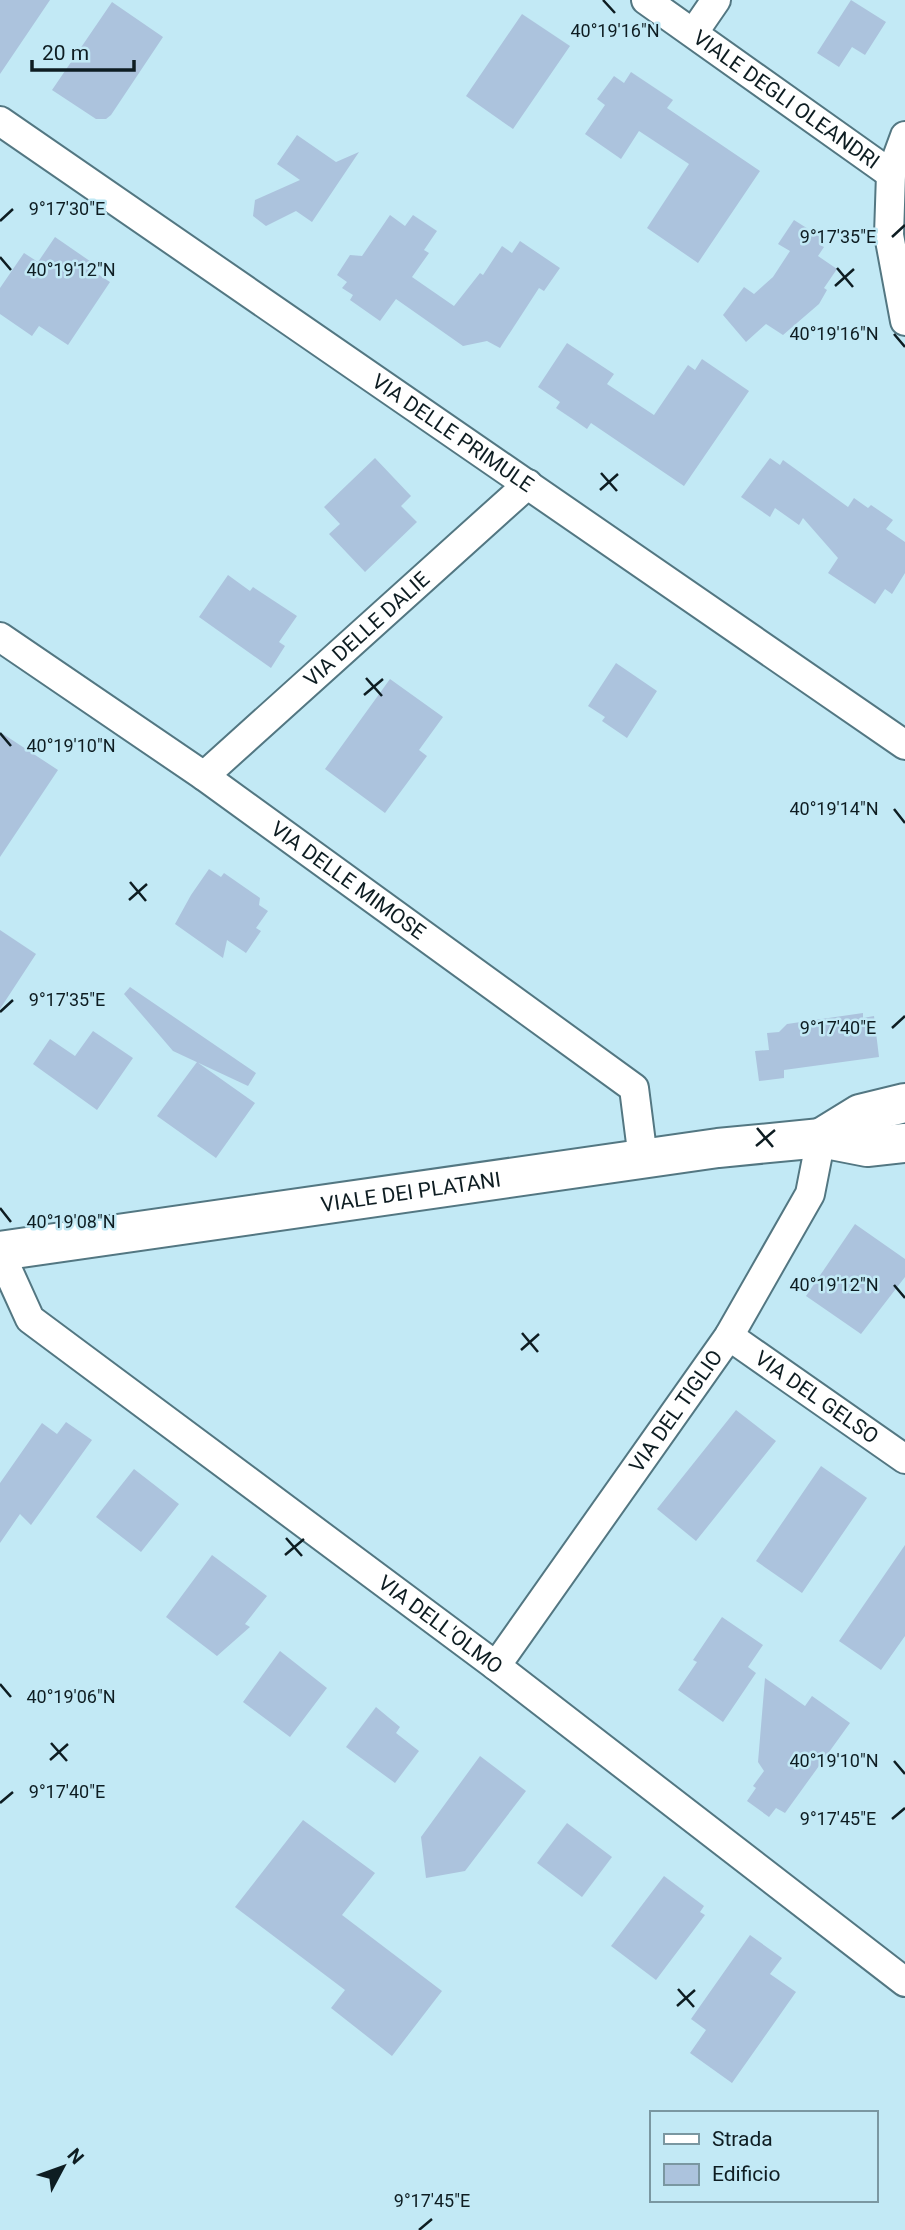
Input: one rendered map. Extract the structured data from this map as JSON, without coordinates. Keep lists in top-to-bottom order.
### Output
{
  "streets": {
    "main road": ["VIALE DEI PLATANI"],
    "street": [
      "VIALE DEGLI OLEANDRI",
      "VIA DELLE PRIMULE",
      "VIA DELLE DALIE",
      "VIA DELLE MIMOSE",
      "VIA DEL GELSO",
      "VIA DEL TIGLIO",
      "VIA DELL'OLMO"
    ]
  },
  "crossings": [
    ["VIA DELLE PRIMULE", "VIA DELLE DALIE"],
    ["VIA DELLE DALIE", "VIA DELLE MIMOSE"],
    ["VIA DELLE MIMOSE", "VIALE DEI PLATANI"],
    ["VIALE DEI PLATANI", "VIA DEL TIGLIO"],
    ["VIALE DEI PLATANI", "VIA DELL'OLMO"],
    ["VIA DEL GELSO", "VIA DEL TIGLIO"],
    ["VIA DEL TIGLIO", "VIA DELL'OLMO"]
  ],
  "legend": ["Strada", "Edificio"],
  "scale_bar": "20 m",
  "north": "top right",
  "coordinates": [
    "40°19'16\"N",
    "9°17'30\"E",
    "9°17'35\"E",
    "40°19'12\"N",
    "40°19'10\"N",
    "40°19'14\"N",
    "9°17'40\"E",
    "40°19'08\"N",
    "40°19'06\"N",
    "9°17'45\"E"
  ]
}
